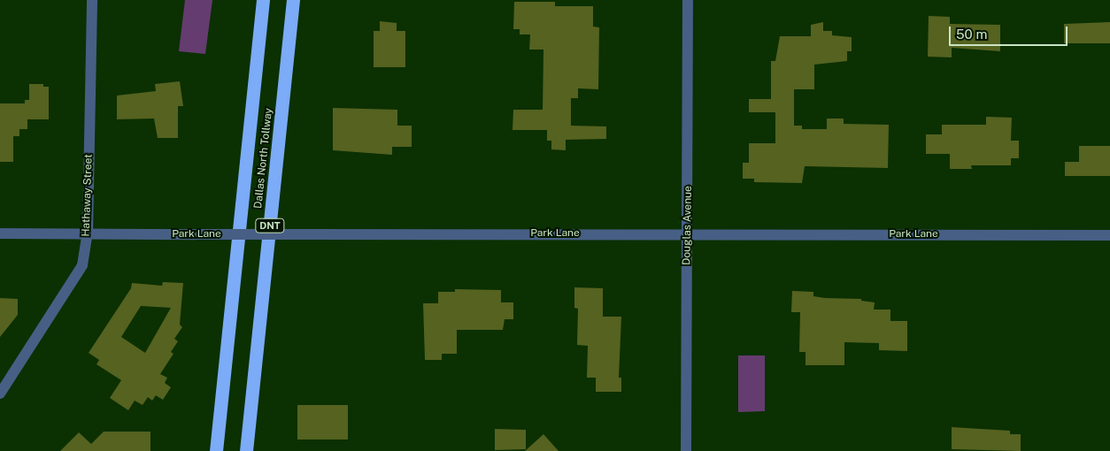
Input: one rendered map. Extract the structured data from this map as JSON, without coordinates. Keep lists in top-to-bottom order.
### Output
{
  "streets": {
    "highway": ["Dallas North Tollway", "DNT"],
    "street": ["Hathaway Street", "Douglas Avenue", "Park Lane"]
  },
  "crossings": [
    ["Hathaway Street", "Park Lane"],
    ["Douglas Avenue", "Park Lane"]
  ],
  "scale_bar": "50 m"
}
